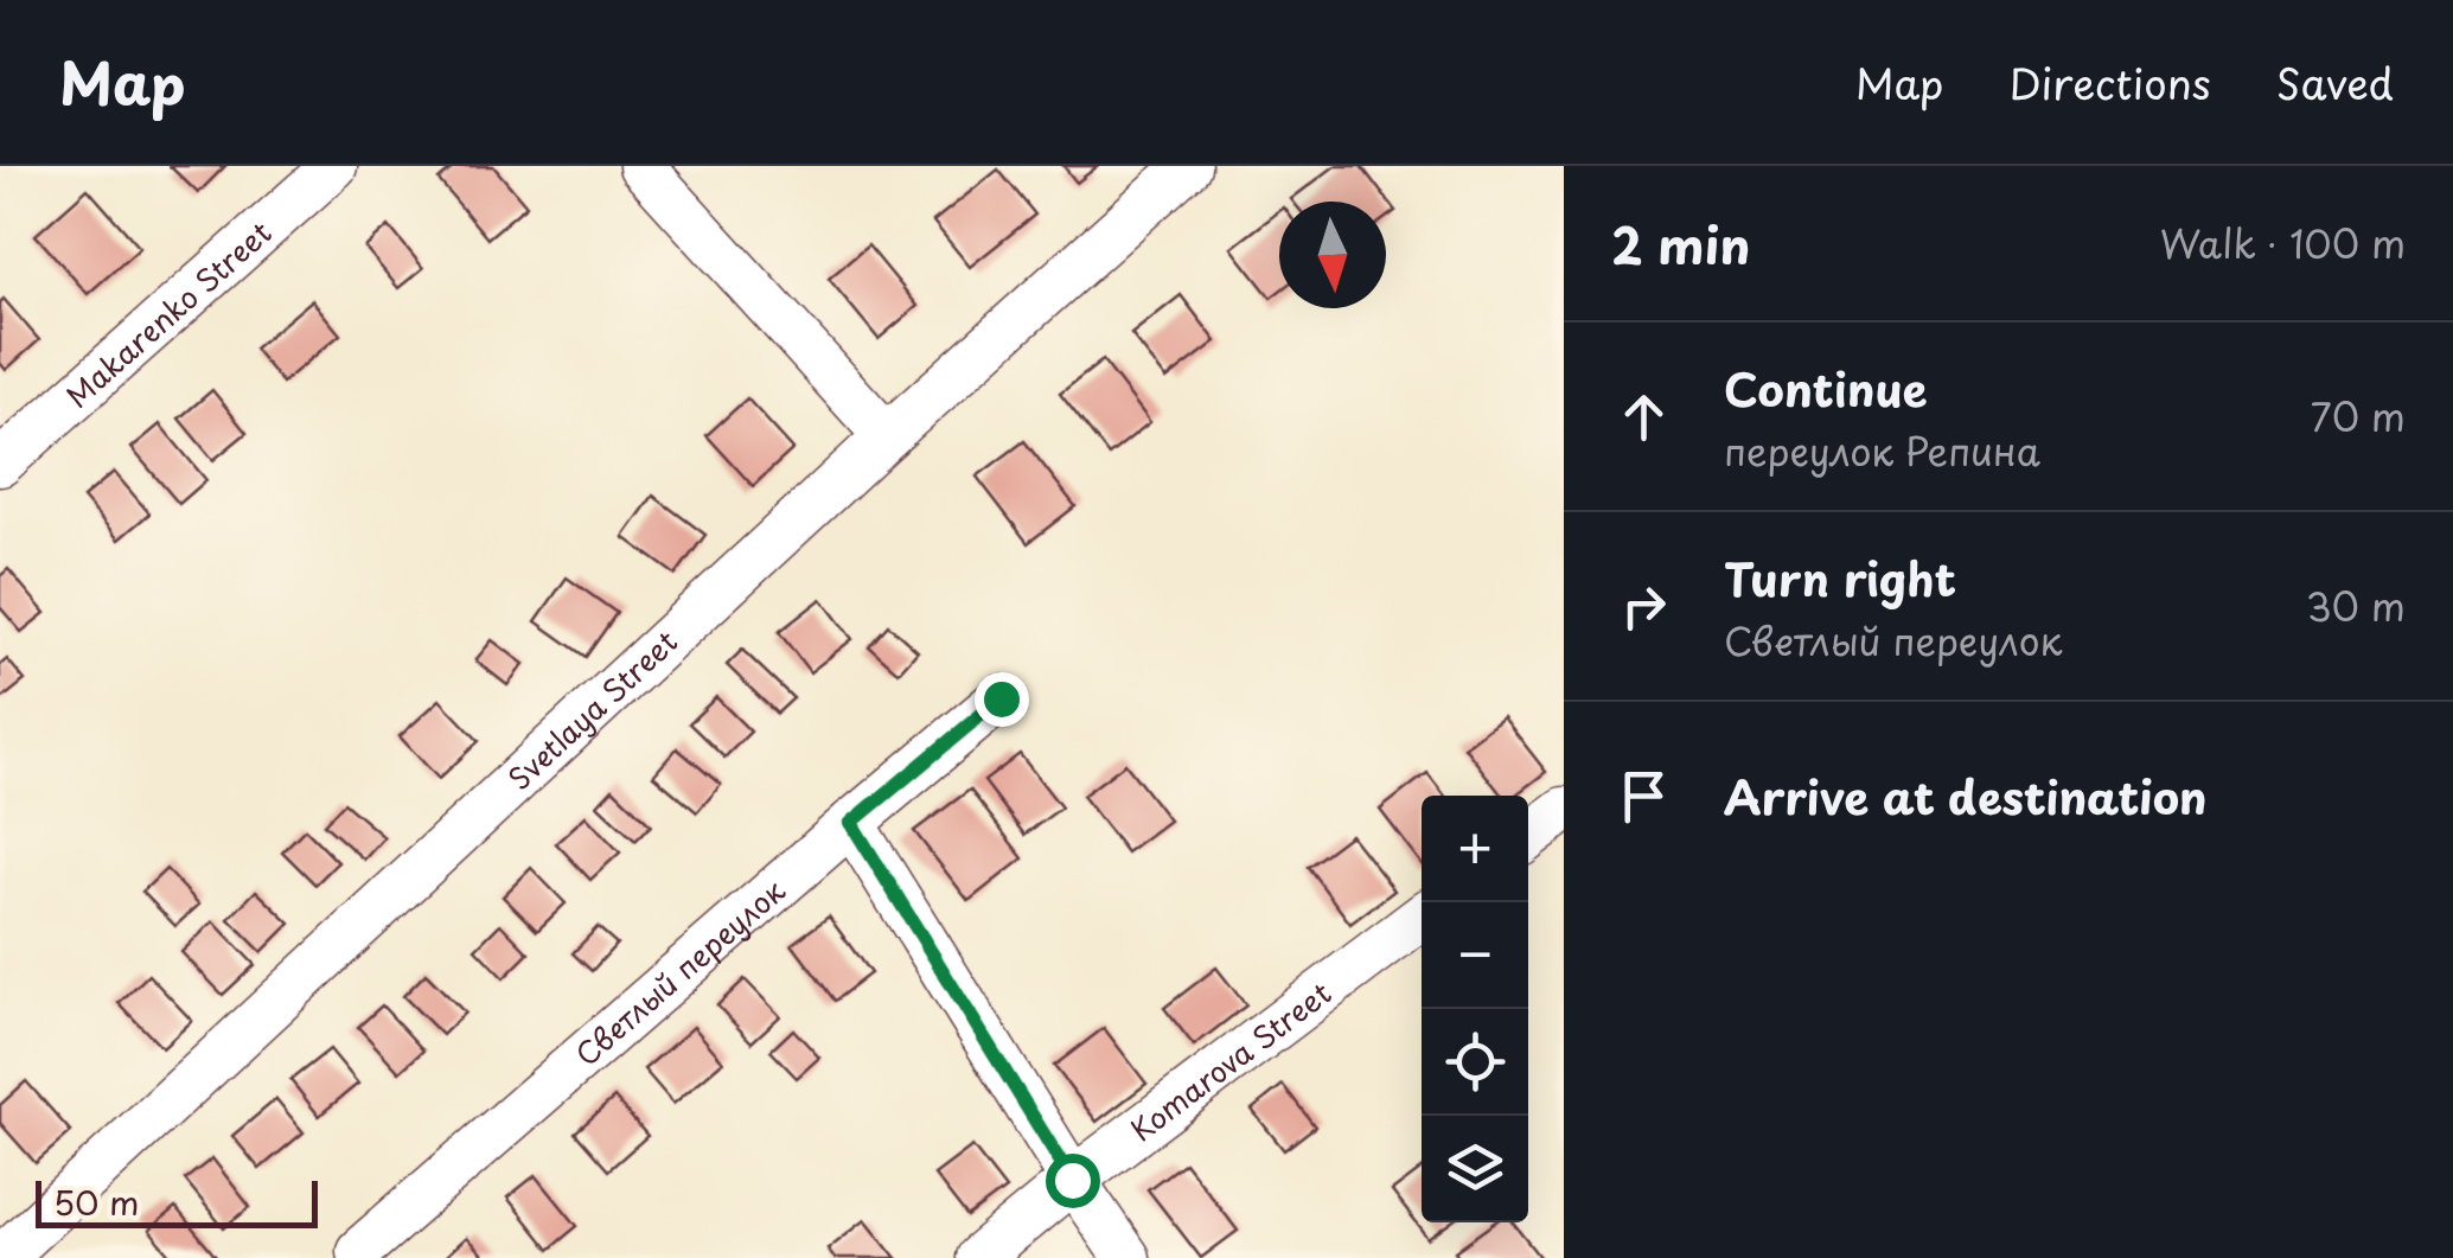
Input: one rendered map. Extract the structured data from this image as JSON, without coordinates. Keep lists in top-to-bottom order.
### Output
{
  "streets": {
    "street": [
      "Makarenko Street",
      "Svetlaya Street",
      "Светлый переулок",
      "Komarova Street"
    ]
  },
  "scale_bar": "50 m",
  "north": "bottom",
  "page": {
    "header": "Map",
    "nav": ["Map", "Directions", "Saved"],
    "heading": ["2 min", "Walk · 100 m"],
    "list": [
      ["Continue", "переулок Репина", "70 m"],
      ["Turn right", "Светлый переулок", "30 m"],
      "Arrive at destination"
    ],
    "map_buttons": ["+", "−"],
    "scale": "50 m"
  }
}
